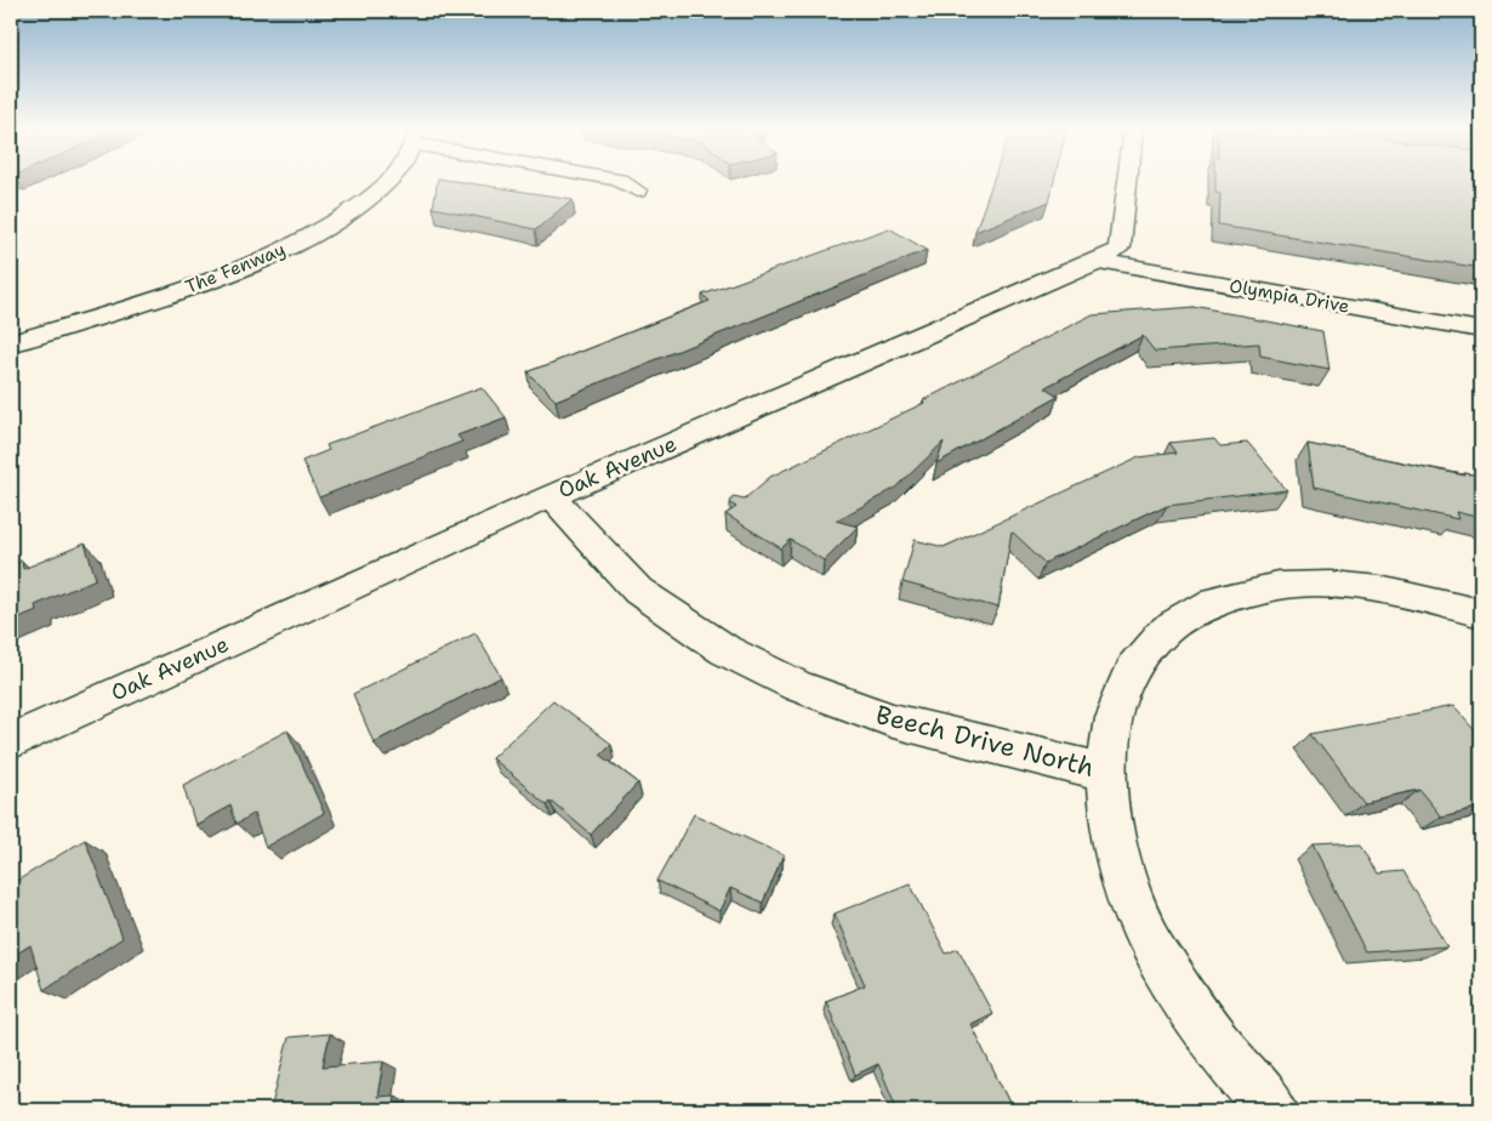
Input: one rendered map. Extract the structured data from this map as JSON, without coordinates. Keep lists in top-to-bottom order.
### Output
{
  "streets": {
    "street": [
      "The Fenway",
      "Olympia Drive",
      "Oak Avenue",
      "Beech Drive North"
    ]
  },
  "crossings": [
    ["Olympia Drive", "Oak Avenue"],
    ["Oak Avenue", "Beech Drive North"]
  ]
}
